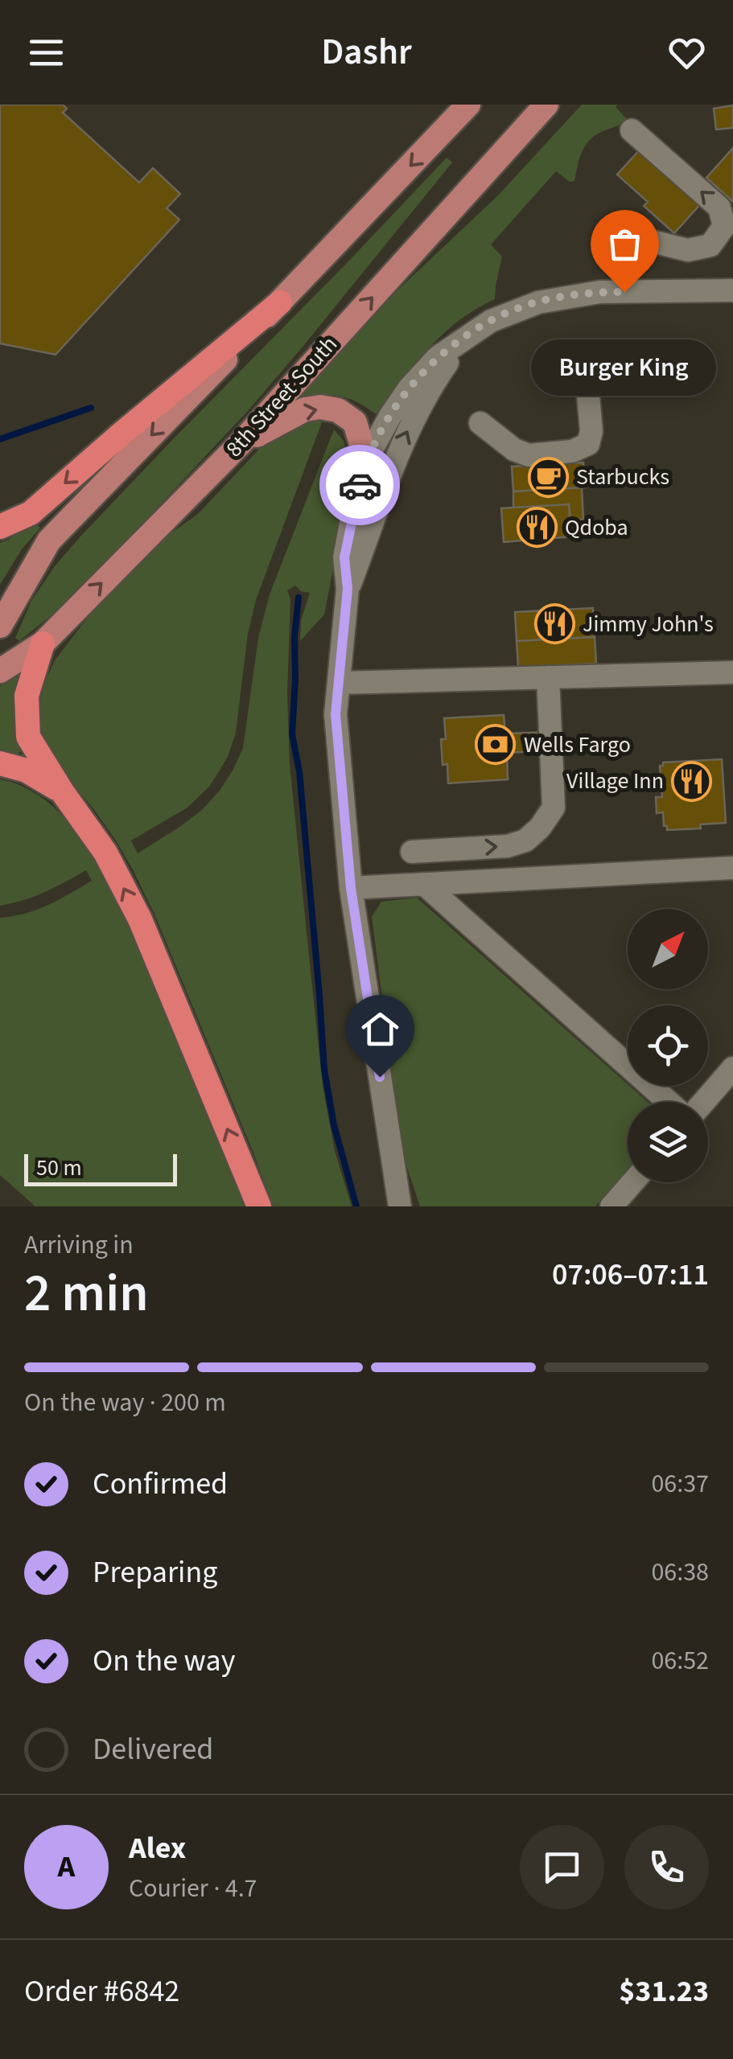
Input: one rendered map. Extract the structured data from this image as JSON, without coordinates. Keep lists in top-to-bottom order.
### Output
{
  "streets": {
    "main road": ["8th Street South"]
  },
  "places": {
    "other": ["Burger King"],
    "cafe": ["Starbucks"],
    "restaurant": ["Qdoba", "Jimmy John's", "Village Inn"],
    "bank": ["Wells Fargo"]
  },
  "scale_bar": "50 m",
  "north": "top right",
  "page": {
    "header": "Dashr",
    "bubble": "Burger King",
    "scale": "50 m",
    "heading": ["2 min", "Arriving in", "07:06–07:11"],
    "panel": [
      "Alex",
      "Courier · 4.7",
      "Order #6842",
      "$31.23"
    ],
    "bar": "On the way · 200 m",
    "list": [
      ["Confirmed", "06:37"],
      ["Preparing", "06:38"],
      ["On the way", "06:52"],
      "Delivered"
    ],
    "round": "A"
  }
}
